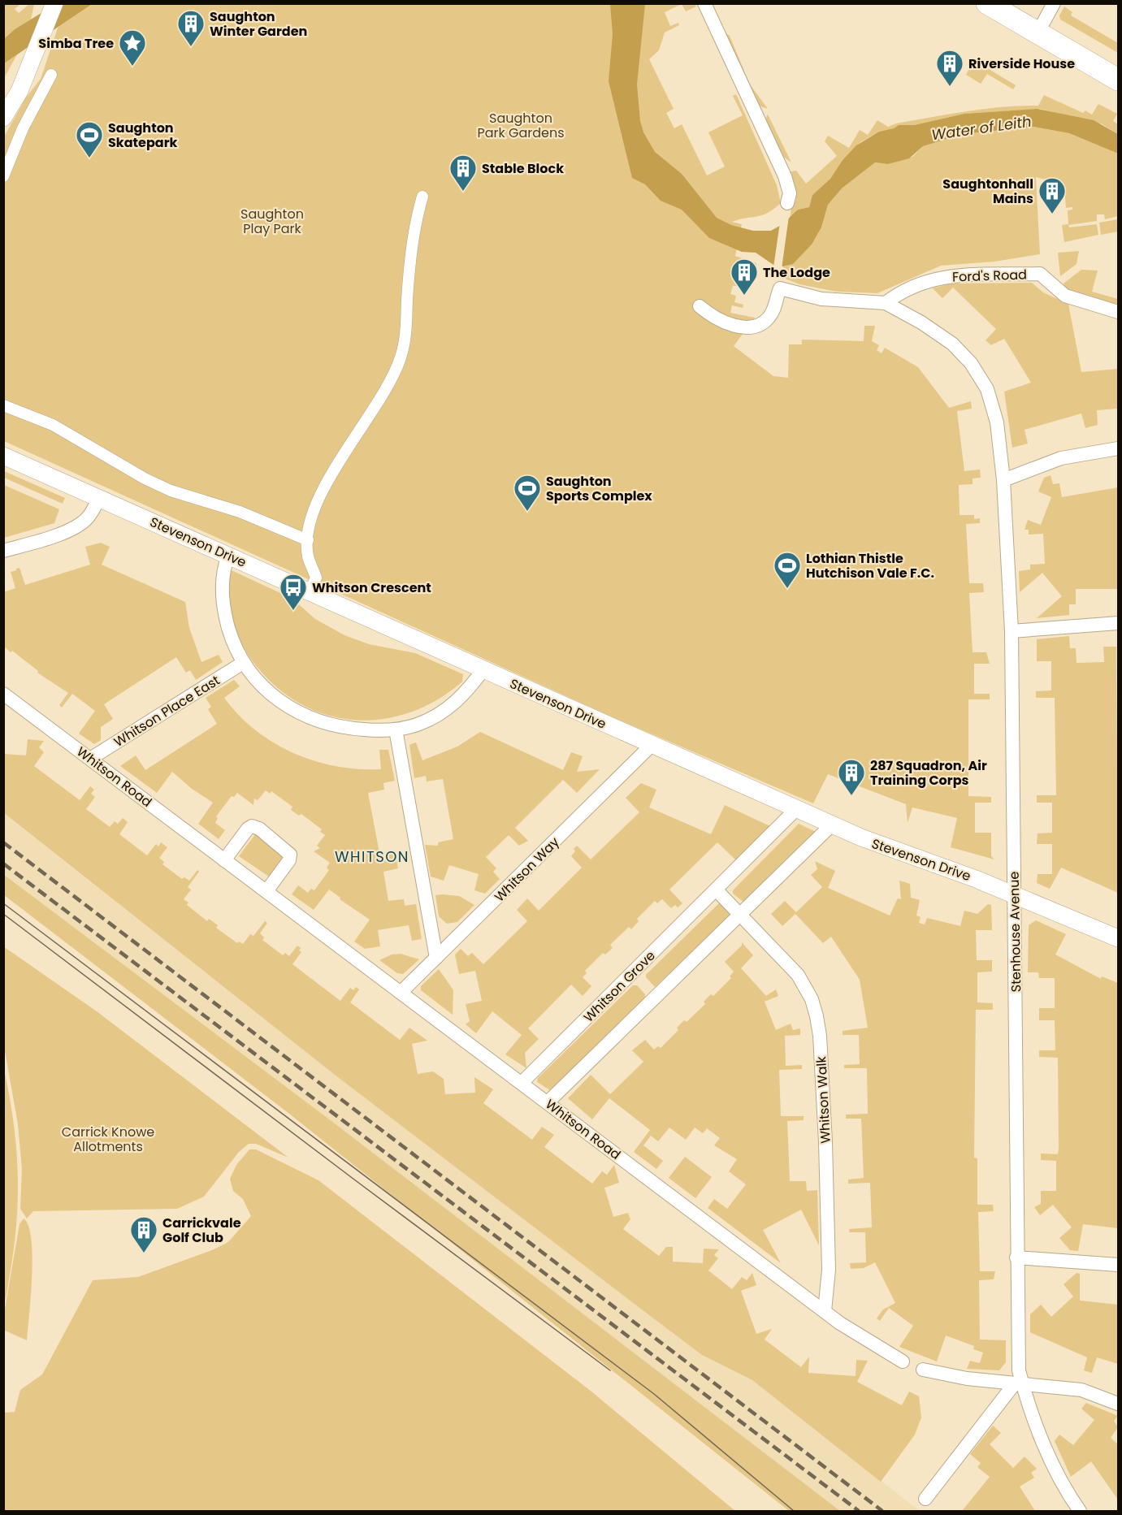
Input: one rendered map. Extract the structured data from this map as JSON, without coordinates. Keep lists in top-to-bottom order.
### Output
{
  "streets": {
    "street": [
      "Ford's Road",
      "Stevenson Drive",
      "Whitson Place East",
      "Whitson Road",
      "Whitson Way",
      "Stenhouse Avenue",
      "Whitson Grove",
      "Whitson Walk"
    ]
  },
  "crossings": [
    ["Stevenson Drive", "Whitson Way"],
    ["Stevenson Drive", "Stenhouse Avenue"],
    ["Stevenson Drive", "Whitson Grove"],
    ["Whitson Place East", "Whitson Road"],
    ["Whitson Road", "Whitson Way"],
    ["Whitson Road", "Whitson Grove"],
    ["Whitson Road", "Whitson Walk"]
  ],
  "districts": ["WHITSON"],
  "water": ["Water of Leith"],
  "parks": ["Saughton Park Gardens", "Saughton Play Park", "Carrick Knowe Allotments"],
  "places": {
    "building": [
      "Saughton Winter Garden",
      "Riverside House",
      "Stable Block",
      "Saughtonhall Mains",
      "The Lodge",
      "287 Squadron, Air Training Corps",
      "Carrickvale Golf Club"
    ],
    "place": ["Simba Tree"],
    "sports": ["Saughton Skatepark", "Saughton Sports Complex", "Lothian Thistle Hutchison Vale F.C."],
    "bus stop": ["Whitson Crescent"]
  }
}
